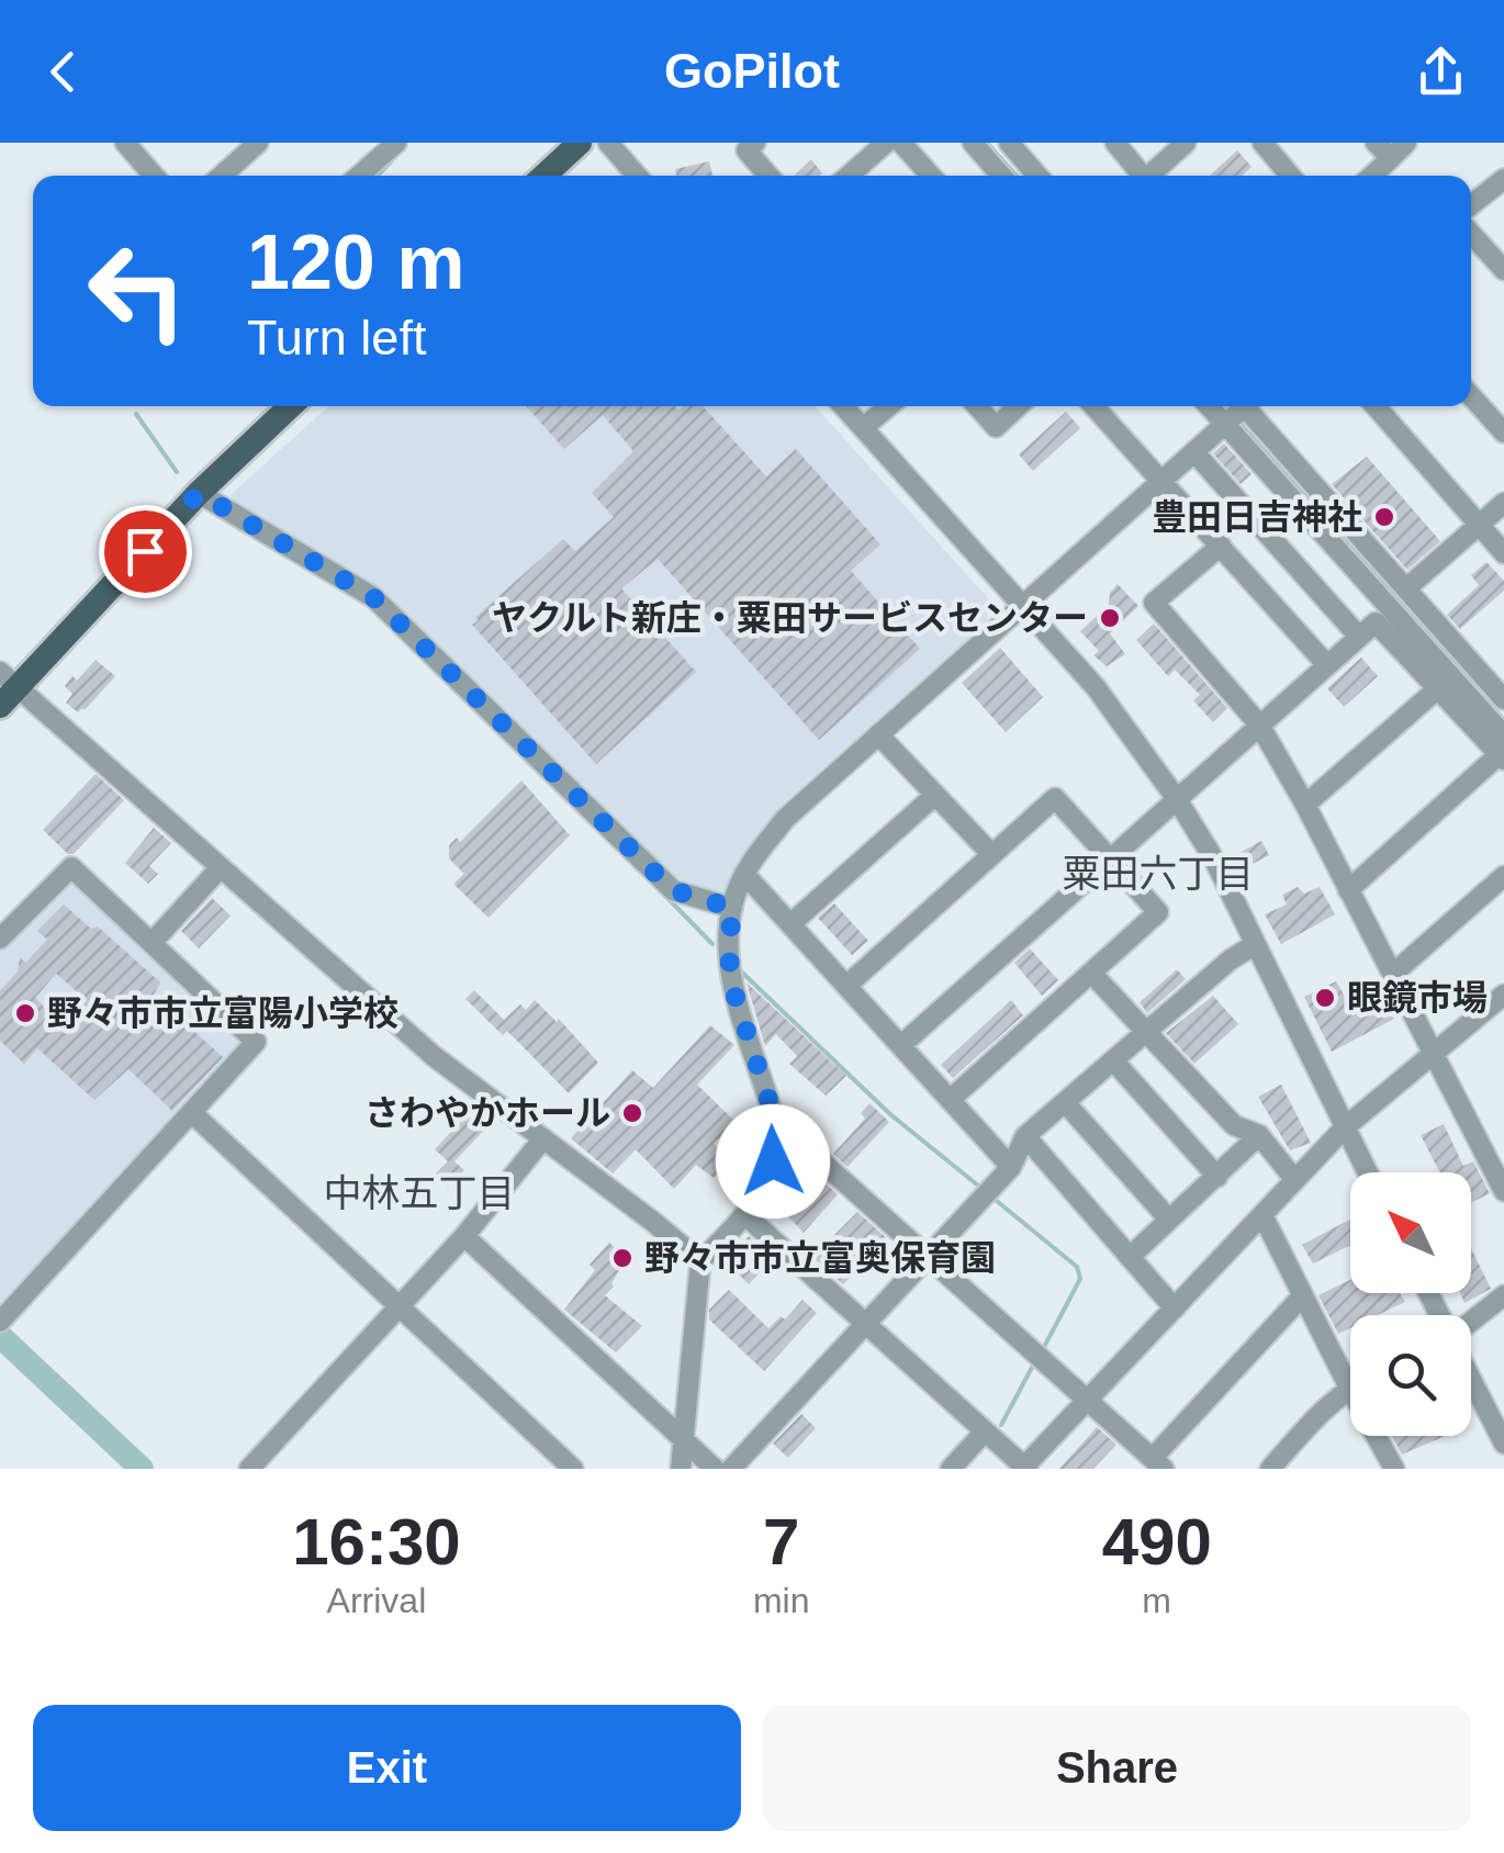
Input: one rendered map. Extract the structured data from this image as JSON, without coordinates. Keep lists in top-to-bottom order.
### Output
{
  "districts": ["粟田六丁目", "中林五丁目"],
  "places": [
    "豊田日吉神社",
    "ヤクルト新庄・粟田サービスセンター",
    "眼鏡市場",
    "野々市市立富陽小学校",
    "さわやかホール",
    "野々市市立富奥保育園"
  ],
  "north": "top left",
  "page": {
    "header": "GoPilot",
    "turn": ["120 m", "Turn left"],
    "eta": [
      "16:30",
      "Arrival",
      "7",
      "min",
      "490",
      "m"
    ],
    "buttons": ["Exit", "Share"]
  }
}
